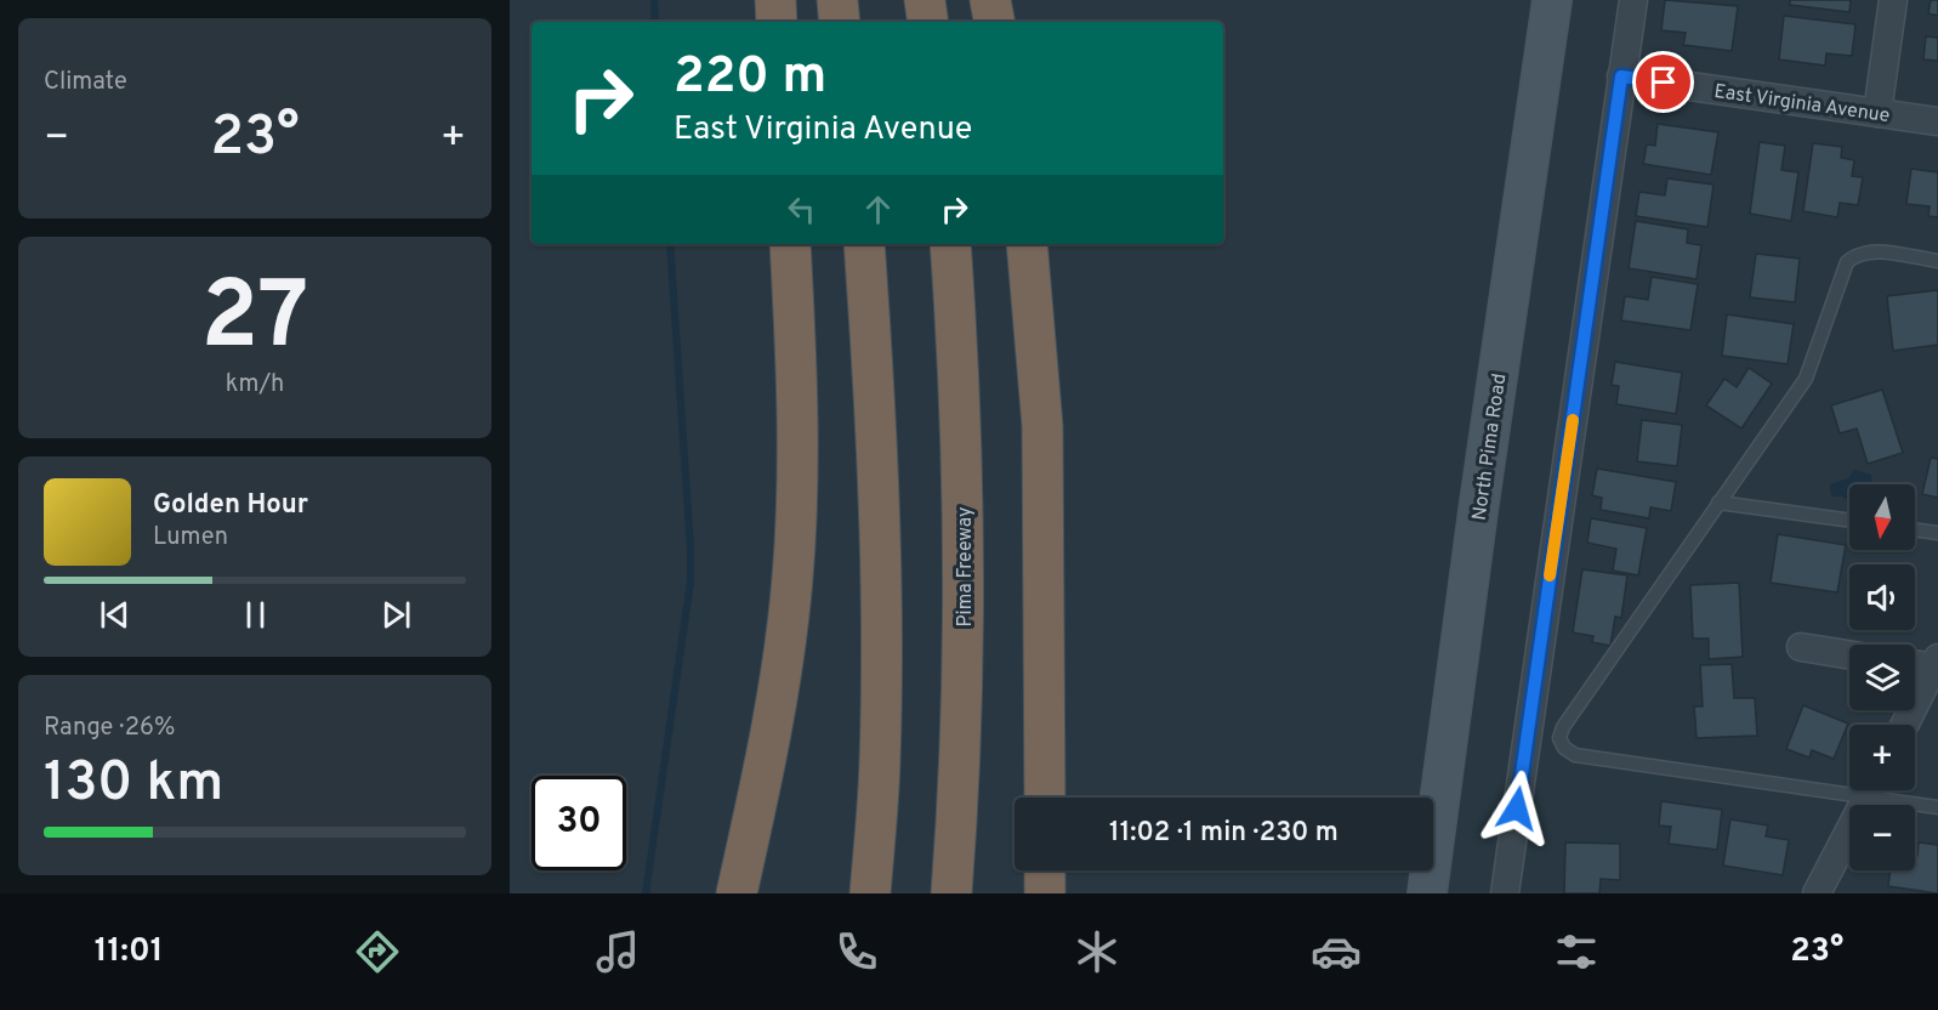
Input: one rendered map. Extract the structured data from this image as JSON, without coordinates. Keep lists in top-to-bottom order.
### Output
{
  "streets": {
    "highway": ["Pima Freeway"],
    "main road": ["North Pima Road"],
    "street": ["East Virginia Avenue"]
  },
  "north": "bottom",
  "page": {
    "tile": [
      "Climate",
      ["27", "km/h"],
      ["Range · 26%", "130 km"]
    ],
    "turn": ["220 m", "East Virginia Avenue"],
    "heat": ["−", "23°", "+"],
    "song": ["Golden Hour", "Lumen"],
    "map_buttons": ["+", "−"],
    "limit": "30",
    "trip": "11:02 · 1 min · 230 m",
    "tabs": ["11:01", "23°"]
  }
}
